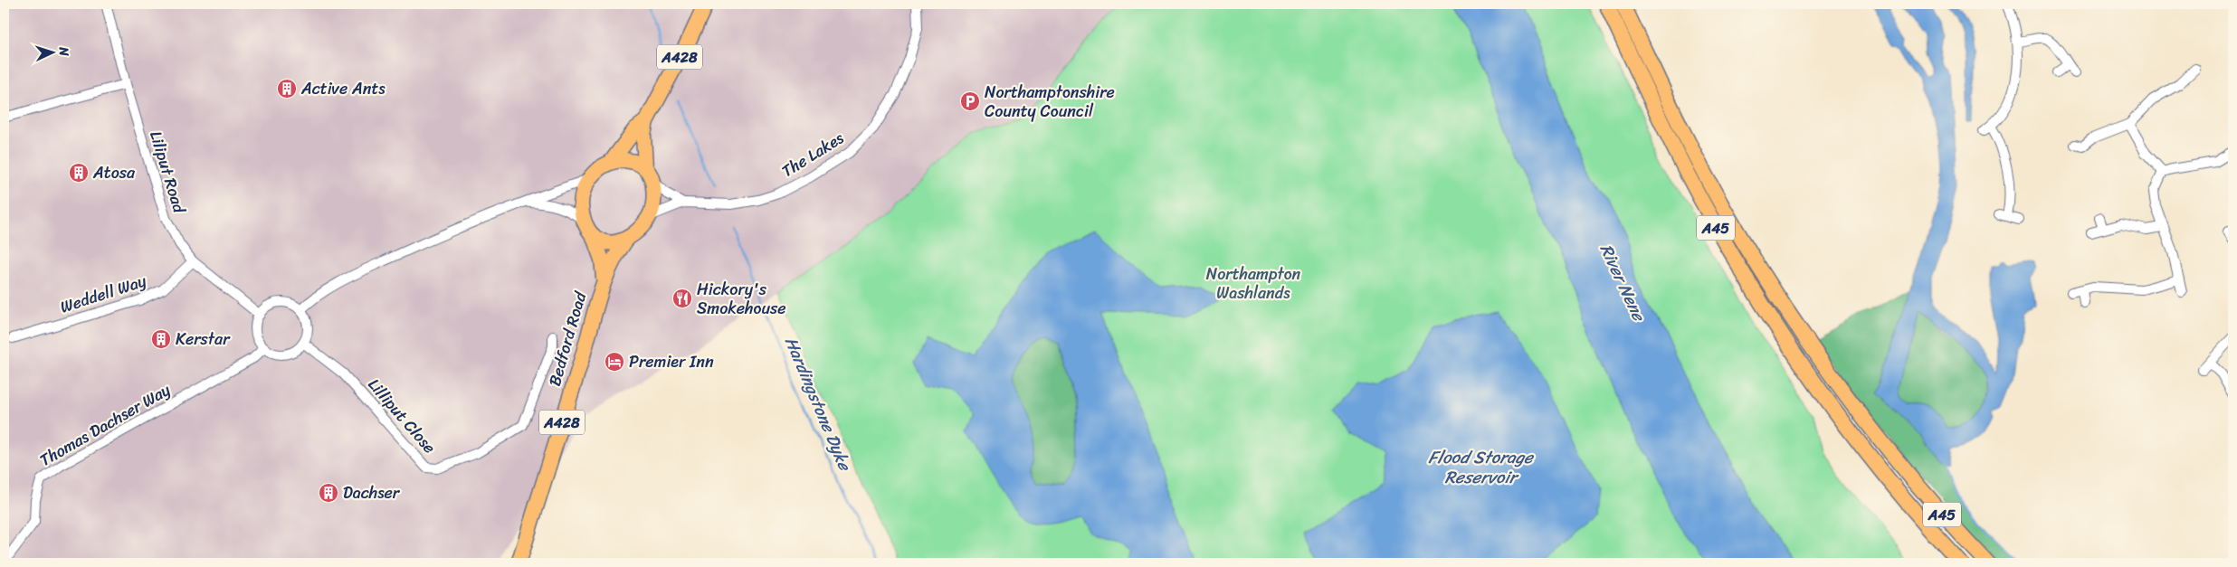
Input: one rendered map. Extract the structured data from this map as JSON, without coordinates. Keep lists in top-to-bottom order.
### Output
{
  "streets": {
    "highway": ["A428", "A45", "Bedford Road"],
    "street": [
      "The Lakes",
      "Liliput Road",
      "Weddell Way",
      "Lilliput Close",
      "Thomas Dachser Way"
    ]
  },
  "crossings": [
    ["A428", "The Lakes"],
    ["A428", "Bedford Road"],
    ["The Lakes", "Bedford Road"],
    ["Liliput Road", "Weddell Way"],
    ["Liliput Road", "Lilliput Close"],
    ["Liliput Road", "Thomas Dachser Way"],
    ["Lilliput Close", "Thomas Dachser Way"]
  ],
  "water": ["River Nene", "Hardingstone Dyke", "Flood Storage Reservoir"],
  "parks": ["Northampton Washlands"],
  "places": {
    "building": [
      "Active Ants",
      "Atosa",
      "Kerstar",
      "Dachser"
    ],
    "parking": ["Northamptonshire County Council"],
    "restaurant": ["Hickory's Smokehouse"],
    "hotel": ["Premier Inn"]
  },
  "north": "right"
}
